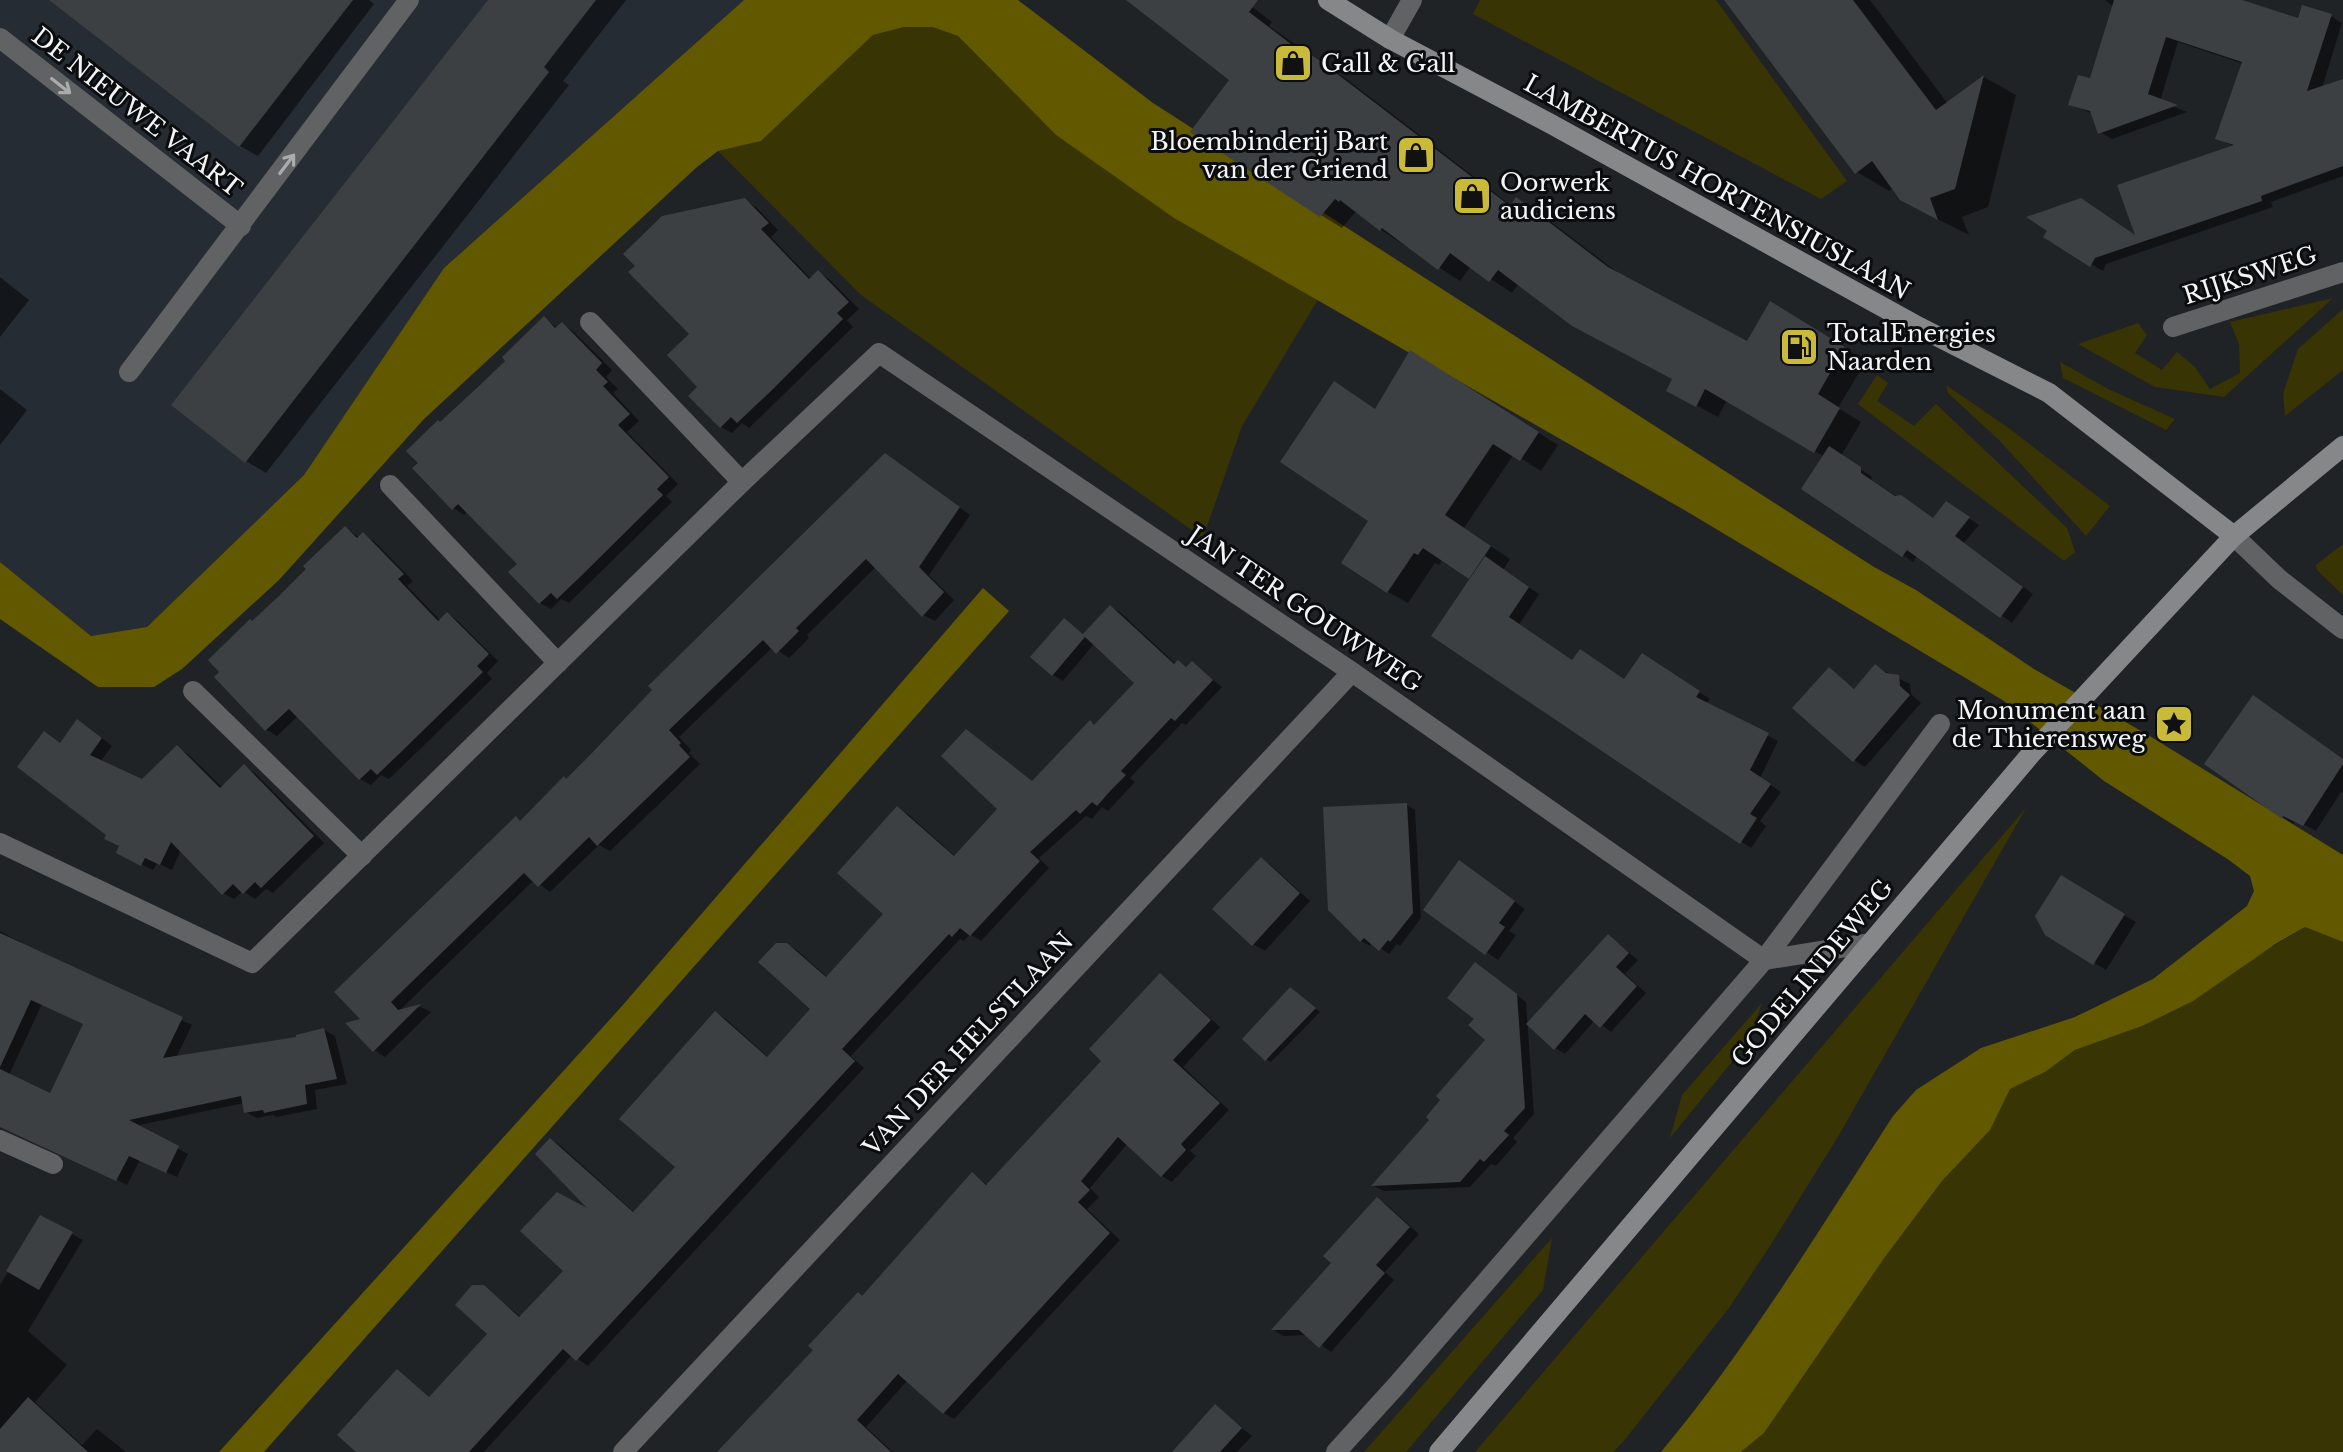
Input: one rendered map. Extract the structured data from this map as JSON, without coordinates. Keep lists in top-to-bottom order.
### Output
{
  "streets": {
    "main road": ["LAMBERTUS HORTENSIUSLAAN", "GODELINDEWEG"],
    "street": [
      "DE NIEUWE VAART",
      "RIJKSWEG",
      "JAN TER GOUWWEG",
      "VAN DER HELSTLAAN"
    ]
  },
  "crossings": [
    ["LAMBERTUS HORTENSIUSLAAN", "GODELINDEWEG"],
    ["JAN TER GOUWWEG", "GODELINDEWEG"],
    ["JAN TER GOUWWEG", "VAN DER HELSTLAAN"]
  ],
  "places": {
    "shop": ["Gall & Gall", "Bloembinderij Bart van der Griend", "Oorwerk audiciens"],
    "fuel station": ["TotalEnergies Naarden"],
    "place": ["Monument aan de Thierensweg"]
  }
}
